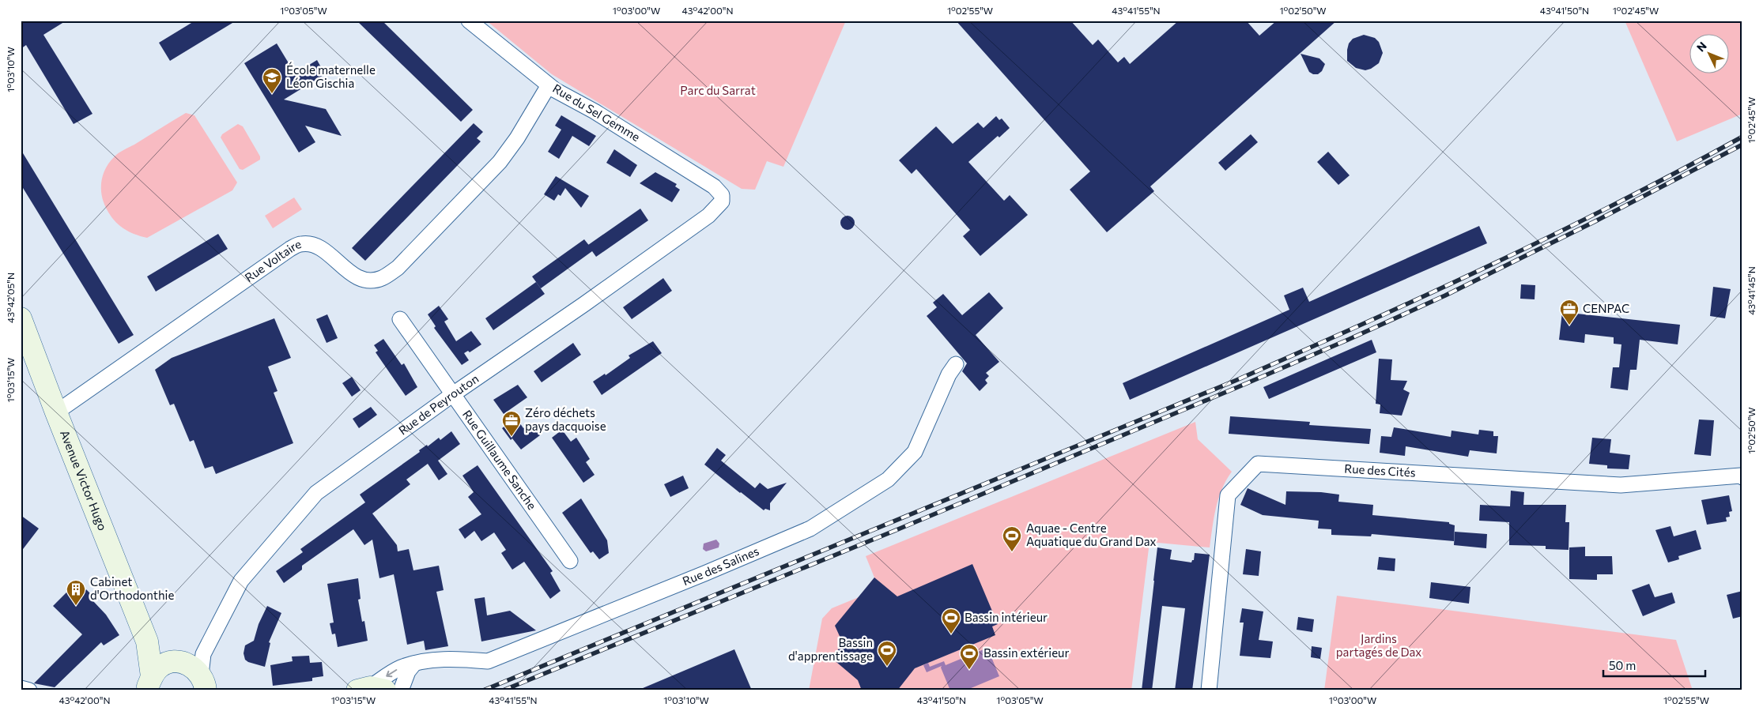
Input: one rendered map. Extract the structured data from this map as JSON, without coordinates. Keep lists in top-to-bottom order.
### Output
{
  "streets": {
    "main road": ["Avenue Victor Hugo"],
    "street": [
      "Rue du Sel Gemme",
      "Rue Voltaire",
      "Rue de Peyrouton",
      "Rue Guillaume Sanche",
      "Rue des Cités",
      "Rue des Salines"
    ]
  },
  "crossings": [
    ["Rue du Sel Gemme", "Rue Voltaire"],
    ["Rue du Sel Gemme", "Rue de Peyrouton"],
    ["Rue Voltaire", "Avenue Victor Hugo"],
    ["Rue de Peyrouton", "Rue Guillaume Sanche"]
  ],
  "parks": ["Parc du Sarrat", "Jardins partagés de Dax"],
  "places": {
    "school or university": ["École maternelle Léon Gischia"],
    "office": ["CENPAC", "Zéro déchets pays dacquoise"],
    "sports": [
      "Aquae - Centre Aquatique du Grand Dax",
      "Bassin intérieur",
      "Bassin d'apprentissage",
      "Bassin extérieur"
    ],
    "building": ["Cabinet d'Orthodonthie"]
  },
  "scale_bar": "50 m",
  "north": "top left",
  "coordinates": [
    "1°03'05\"W",
    "1°03'00\"W",
    "43°42'00\"N",
    "1°02'55\"W",
    "43°41'55\"N",
    "1°02'50\"W",
    "43°41'50\"N",
    "1°02'45\"W",
    "1°03'10\"W",
    "43°41'45\"N",
    "43°42'05\"N",
    "1°03'15\"W"
  ]
}
